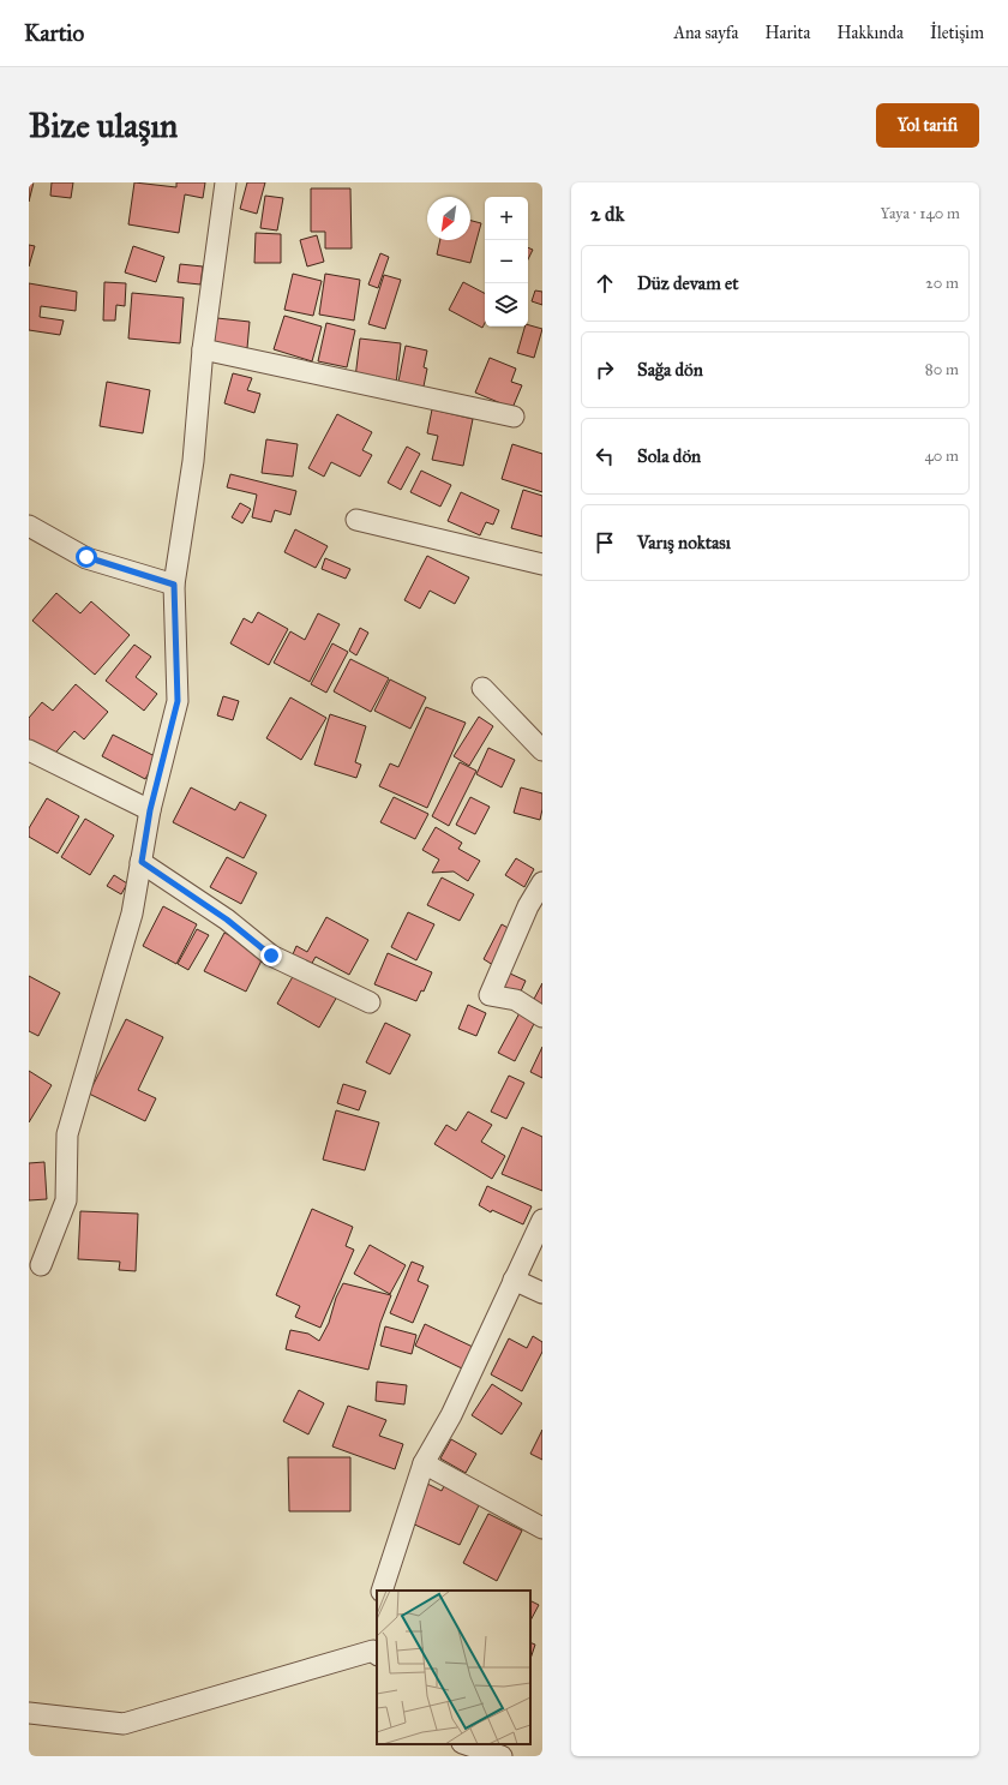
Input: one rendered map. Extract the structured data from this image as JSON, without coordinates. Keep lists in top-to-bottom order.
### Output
{
  "north": "bottom left",
  "page": {
    "header": "Kartio",
    "nav": [
      "Ana sayfa",
      "Harita",
      "Hakkında",
      "İletişim"
    ],
    "buttons": "Yol tarifi",
    "title": "Bize ulaşın",
    "heading": ["2 dk", "Yaya · 140 m"],
    "map_buttons": ["+", "−"],
    "list": [
      ["Düz devam et", "20 m"],
      ["Sağa dön", "80 m"],
      ["Sola dön", "40 m"],
      "Varış noktası"
    ]
  }
}
